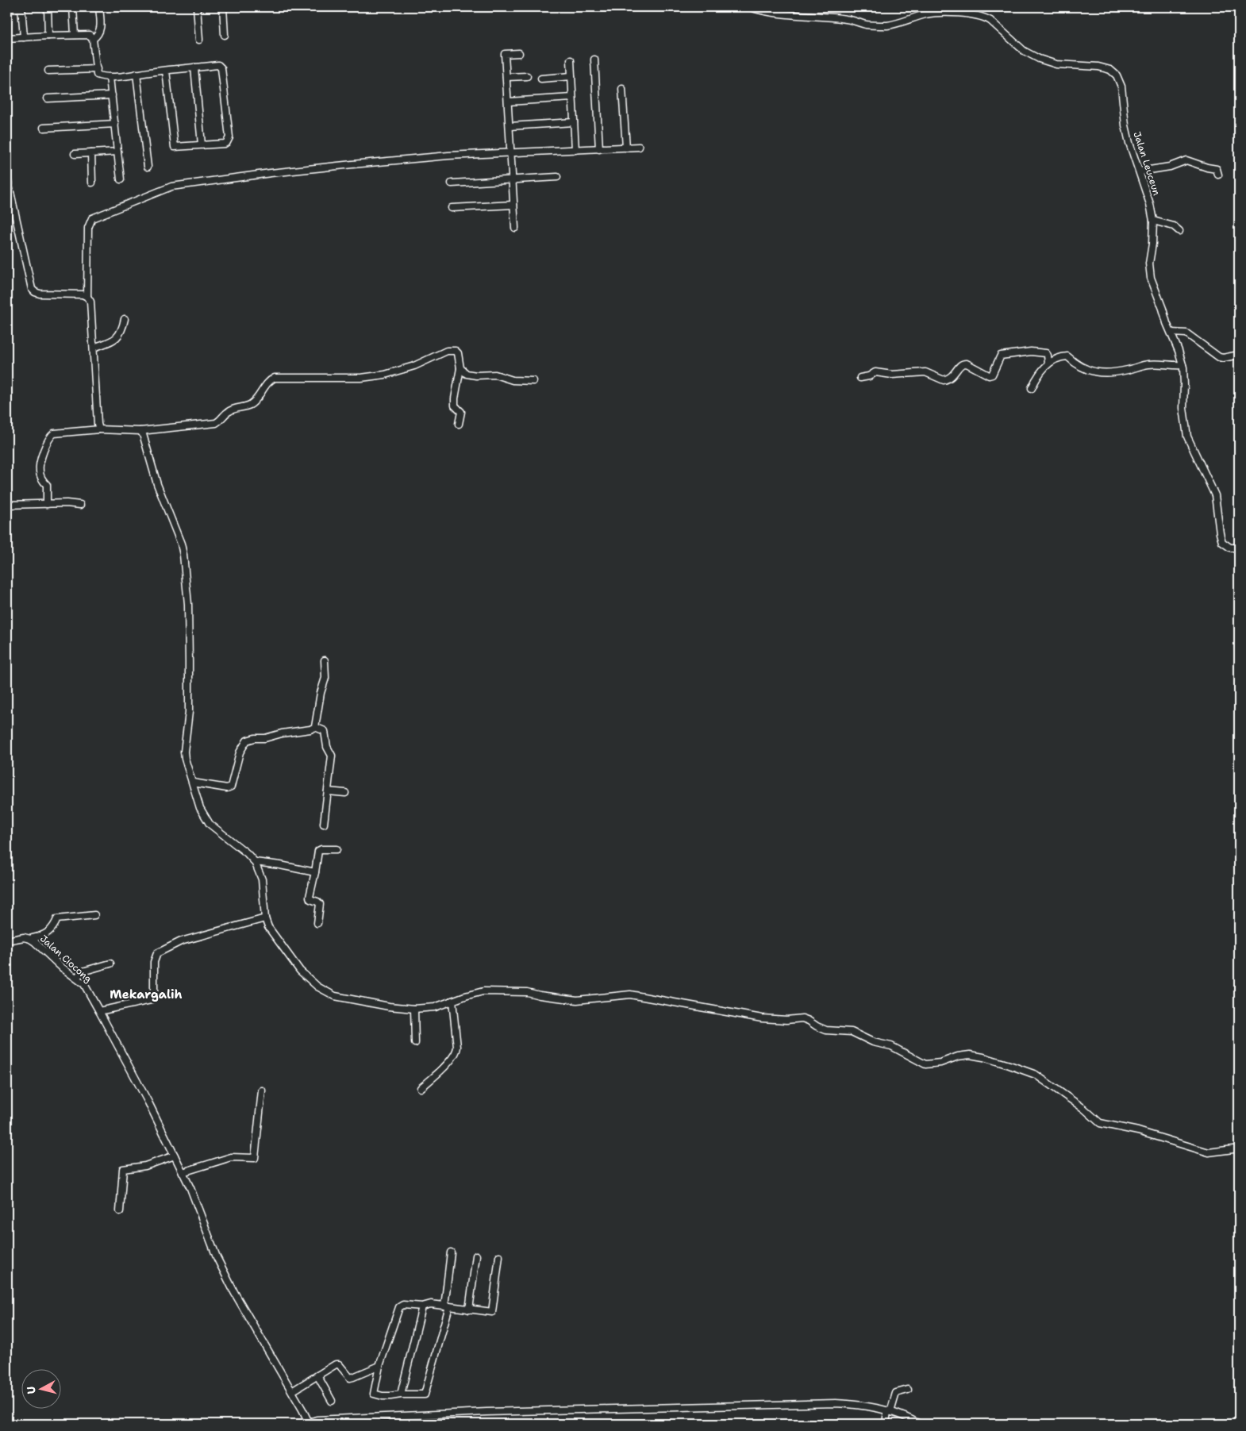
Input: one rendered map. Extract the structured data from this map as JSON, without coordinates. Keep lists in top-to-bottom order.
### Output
{
  "streets": {
    "street": ["Jalan Leuceun", "Jalan Ciocong"]
  },
  "districts": ["Mekargalih"],
  "north": "left"
}
